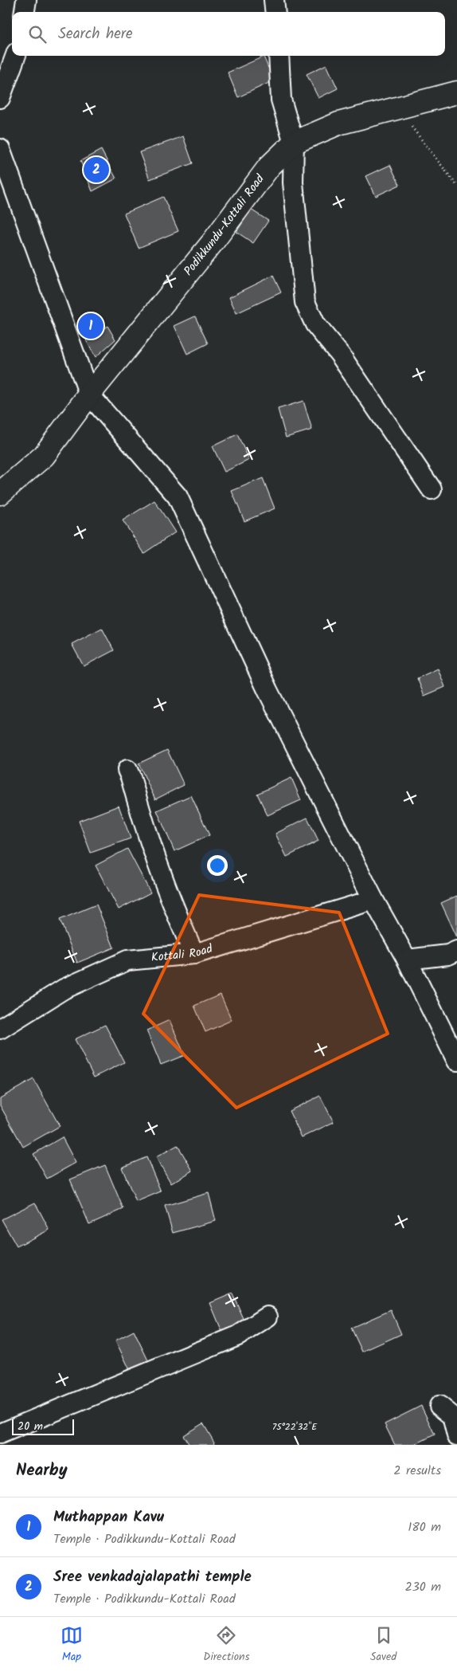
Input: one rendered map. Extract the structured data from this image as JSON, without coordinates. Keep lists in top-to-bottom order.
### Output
{
  "streets": {
    "main road": ["Podikkundu-Kottali Road"],
    "street": ["Kottali Road"]
  },
  "scale_bar": "20 m",
  "page": {
    "search": "Search here",
    "pins": ["2", "1"],
    "scale": "20 m",
    "heading": ["Nearby", "2 results"],
    "list": [
      {
        "mark": "1",
        "name": "Muthappan Kavu",
        "note": "Temple · Podikkundu-Kottali Road",
        "value": "180 m"
      },
      {
        "mark": "2",
        "name": "Sree venkadajalapathi temple",
        "note": "Temple · Podikkundu-Kottali Road",
        "value": "230 m"
      }
    ],
    "nav": ["Map", "Directions", "Saved"]
  },
  "coordinates": ["75°22'32\"E"]
}
